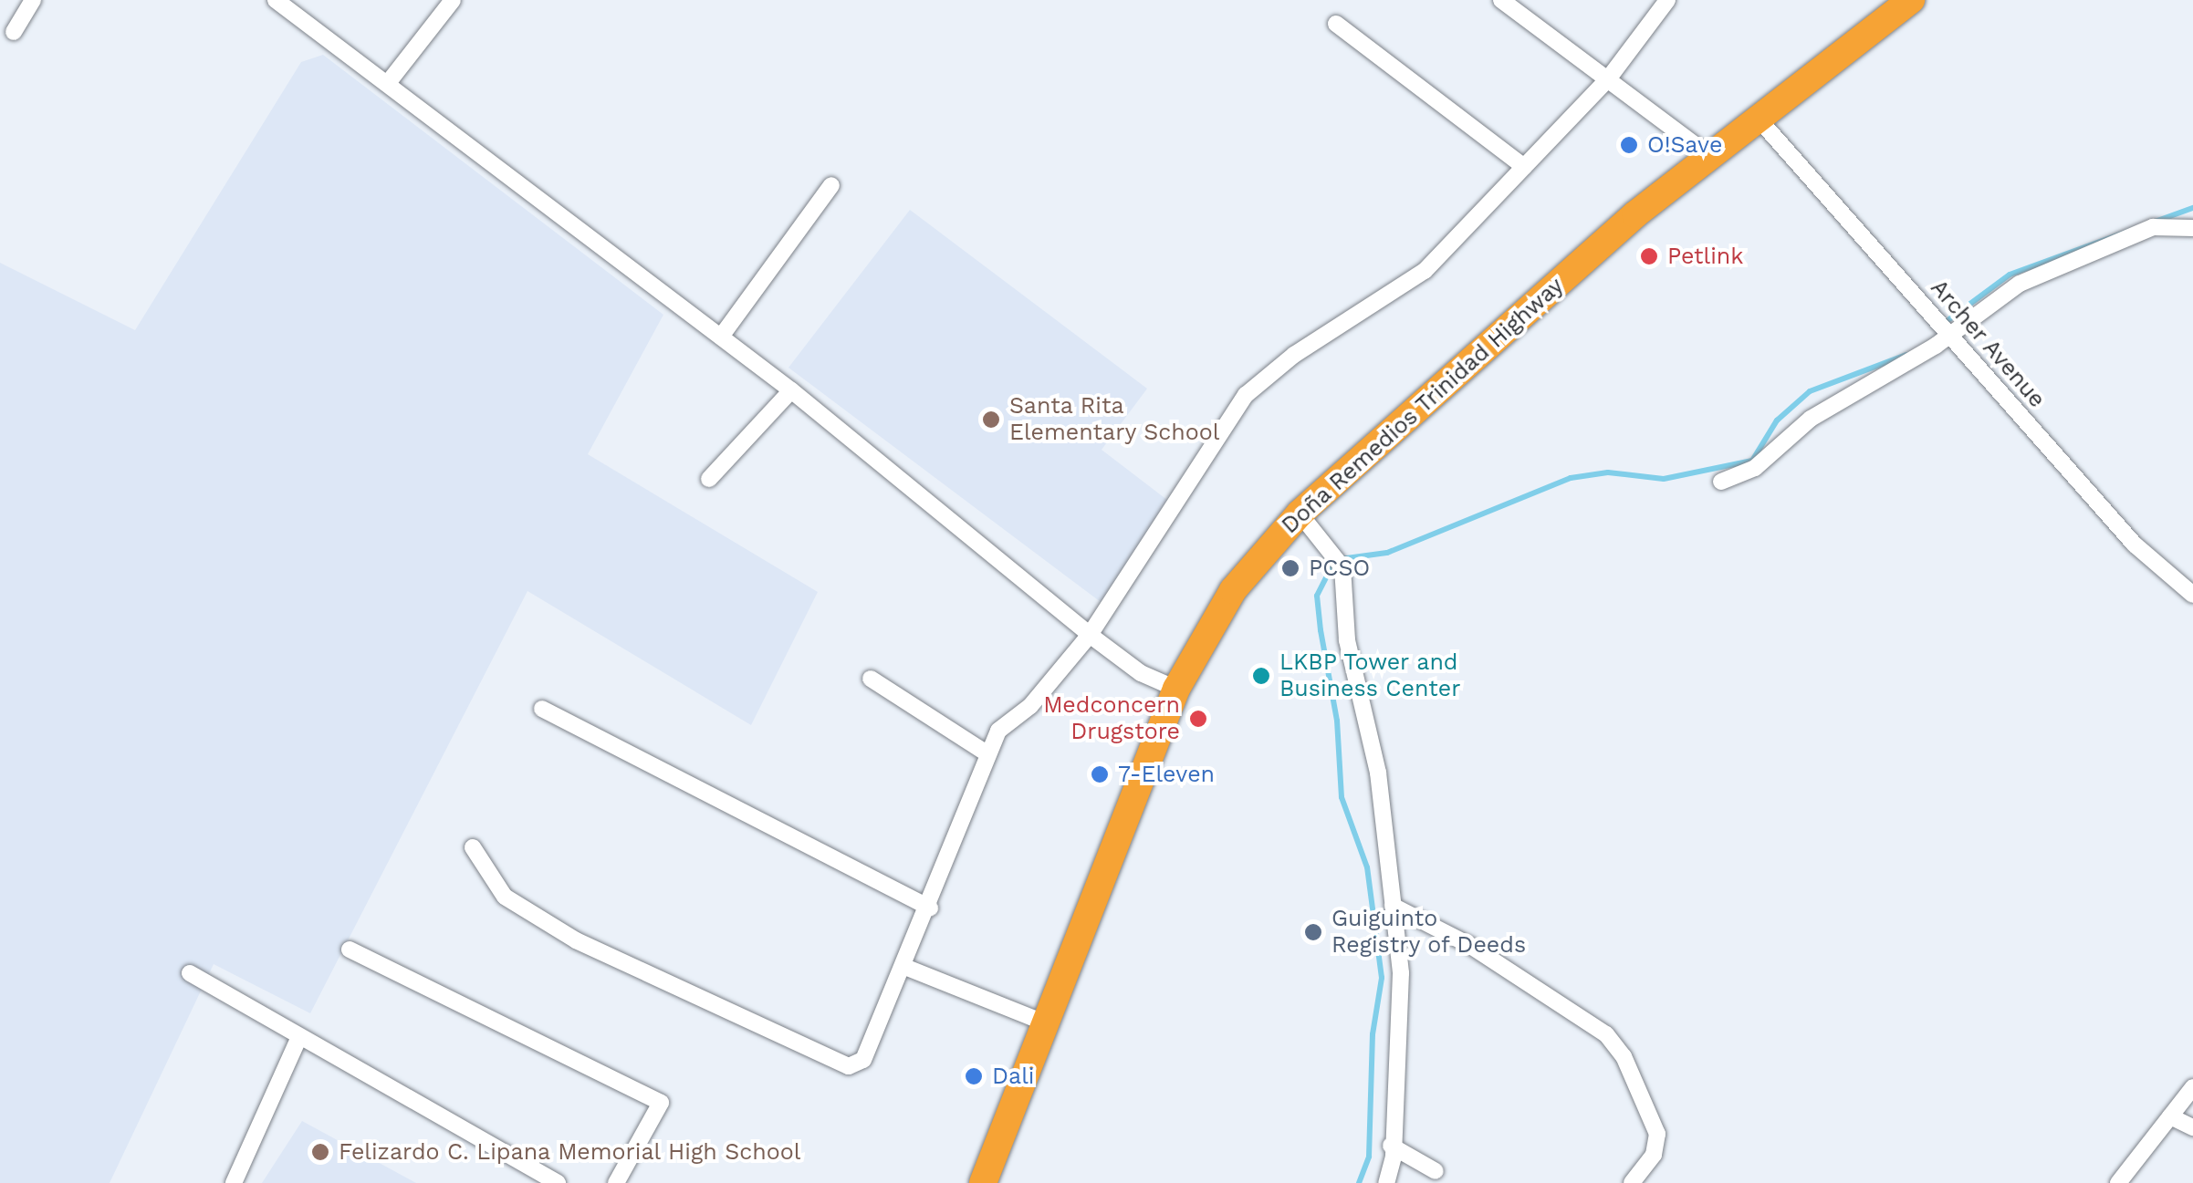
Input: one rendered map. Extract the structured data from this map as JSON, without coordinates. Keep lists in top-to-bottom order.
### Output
{
  "streets": {
    "highway": ["Doña Remedios Trinidad Highway"],
    "street": ["Archer Avenue"]
  },
  "crossings": [
    ["Archer Avenue", "Doña Remedios Trinidad Highway"]
  ],
  "places": [
    "O!Save",
    "Petlink",
    "Santa Rita Elementary School",
    "PCSO",
    "LKBP Tower and Business Center",
    "Medconcern Drugstore",
    "7-Eleven",
    "Guiguinto Registry of Deeds",
    "Dali",
    "Felizardo C. Lipana Memorial High School"
  ]
}
